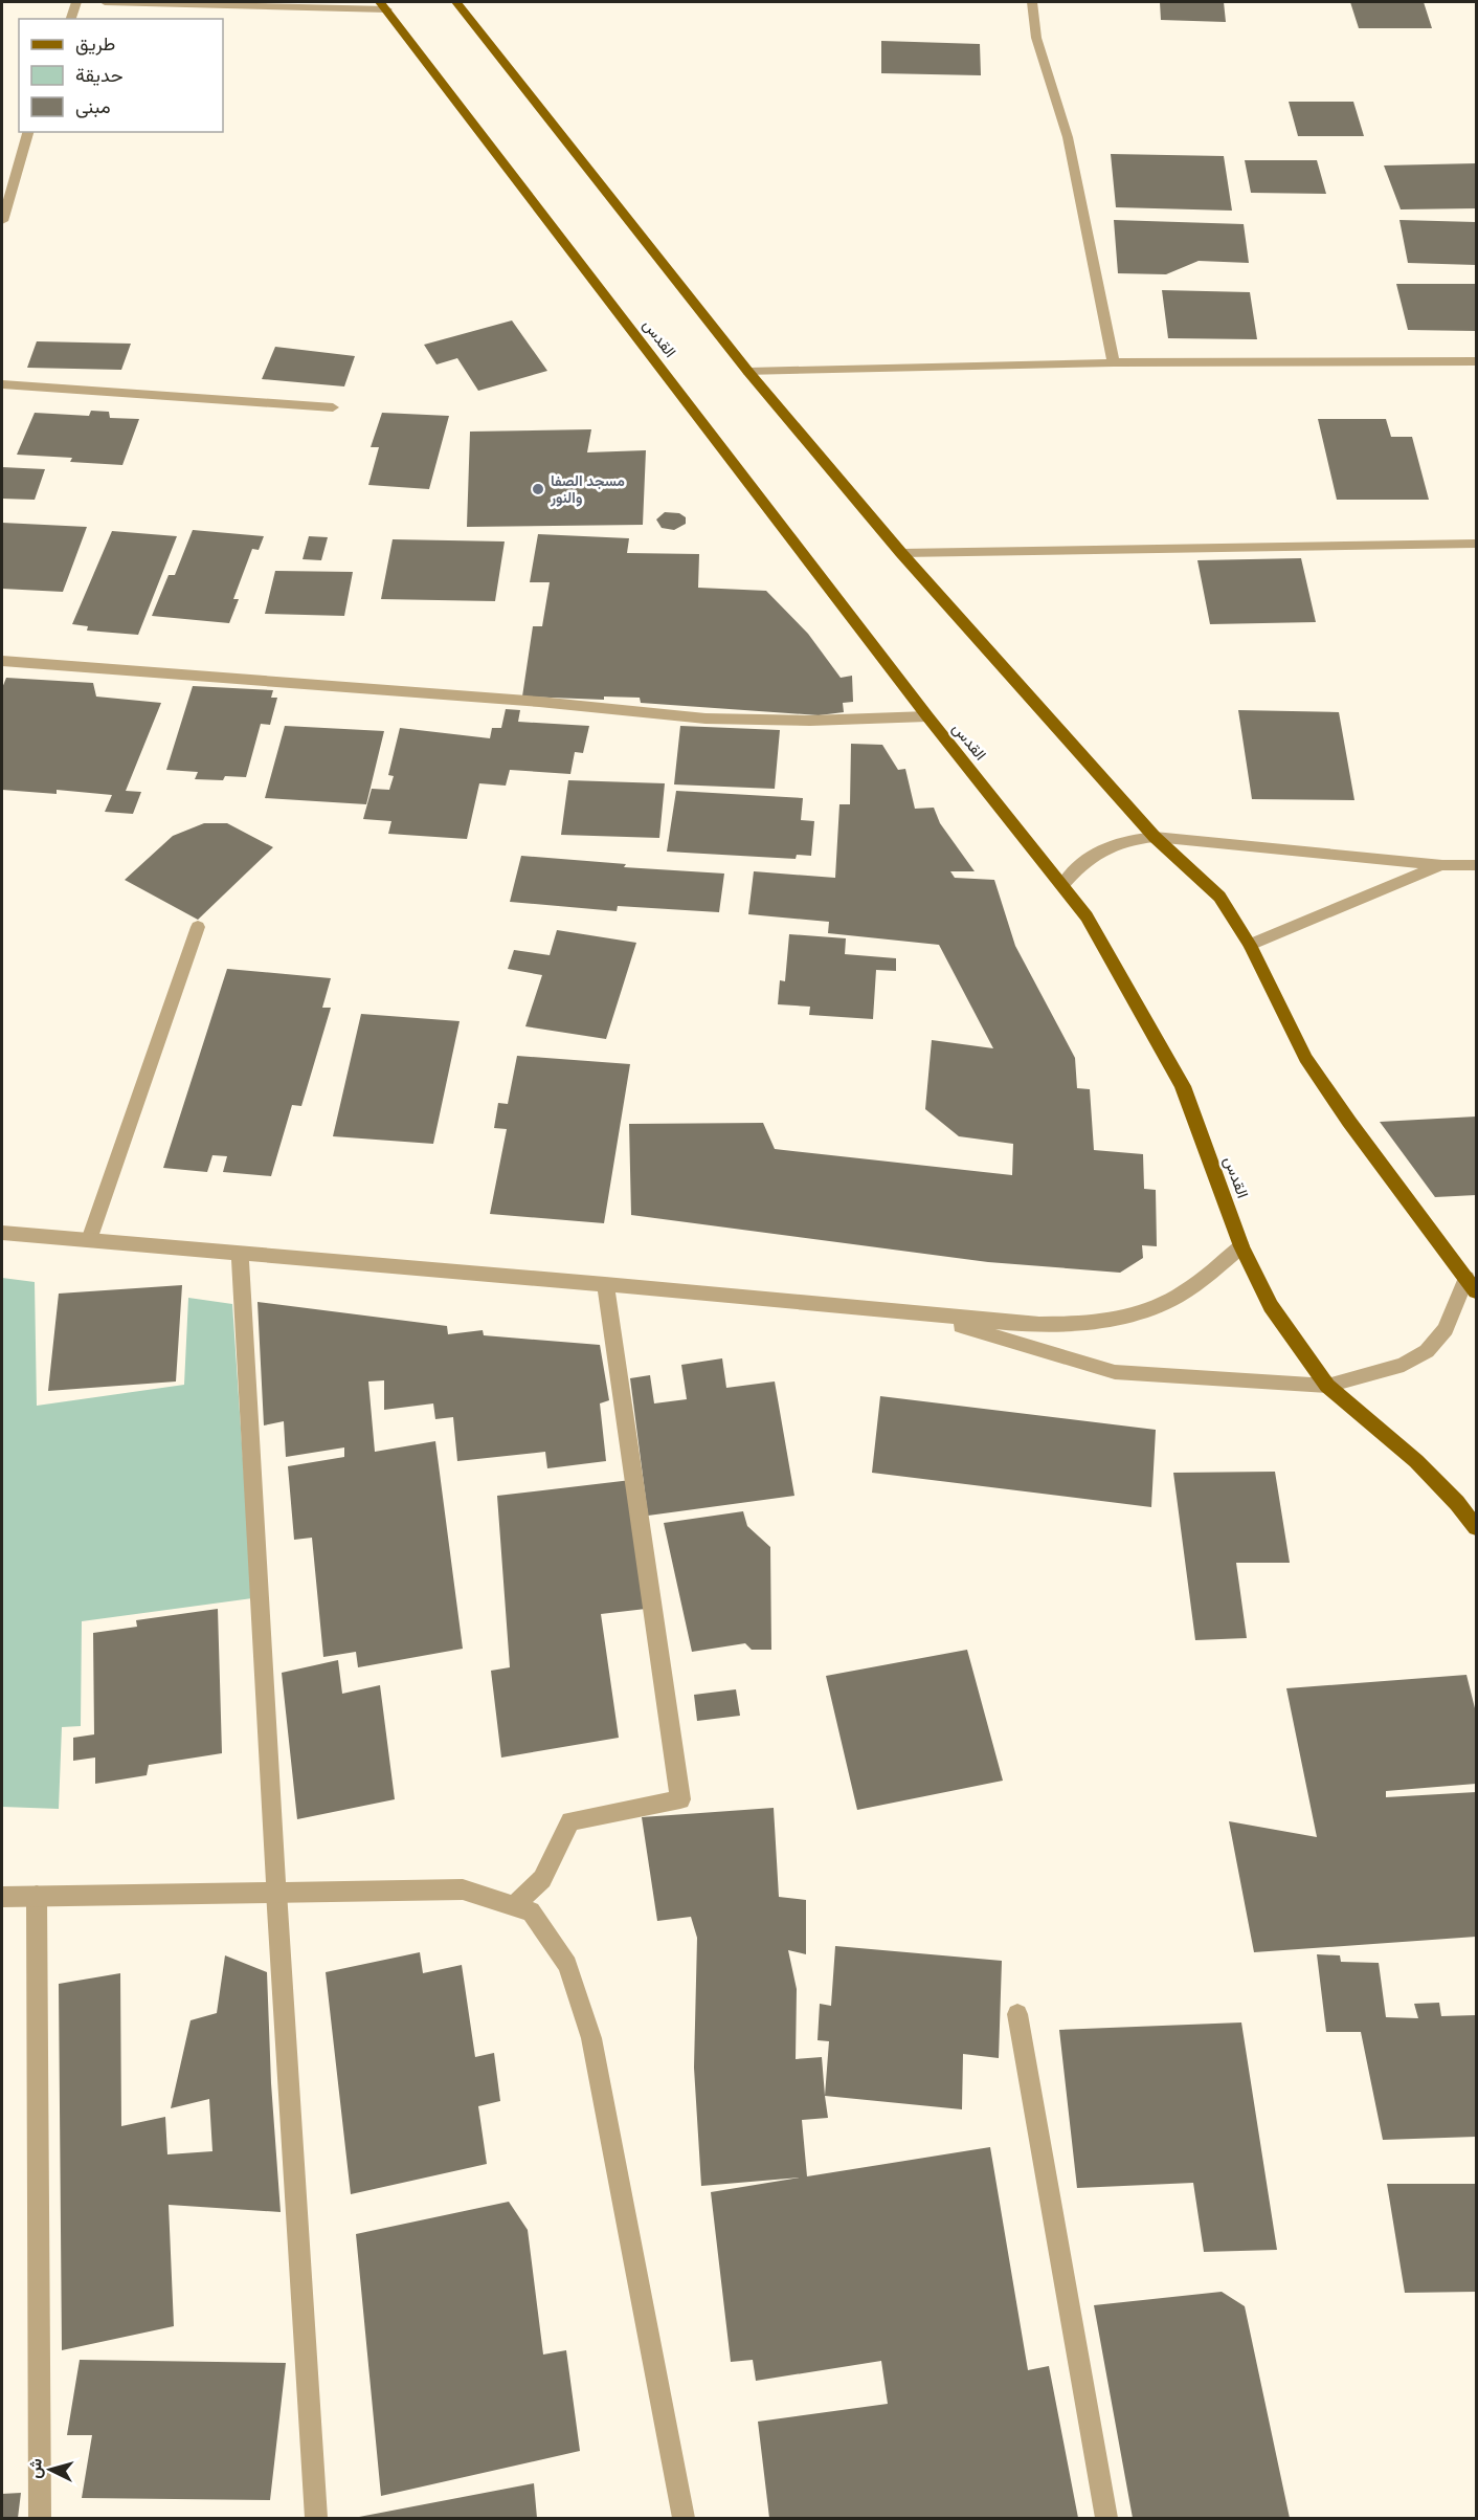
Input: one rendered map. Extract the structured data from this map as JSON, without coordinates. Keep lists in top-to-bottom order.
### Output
{
  "streets": {
    "main road": ["القدس"]
  },
  "places": ["مسجد الصفا والنور"],
  "legend": ["طريق", "حديقة", "مبنى"],
  "north": "left"
}
